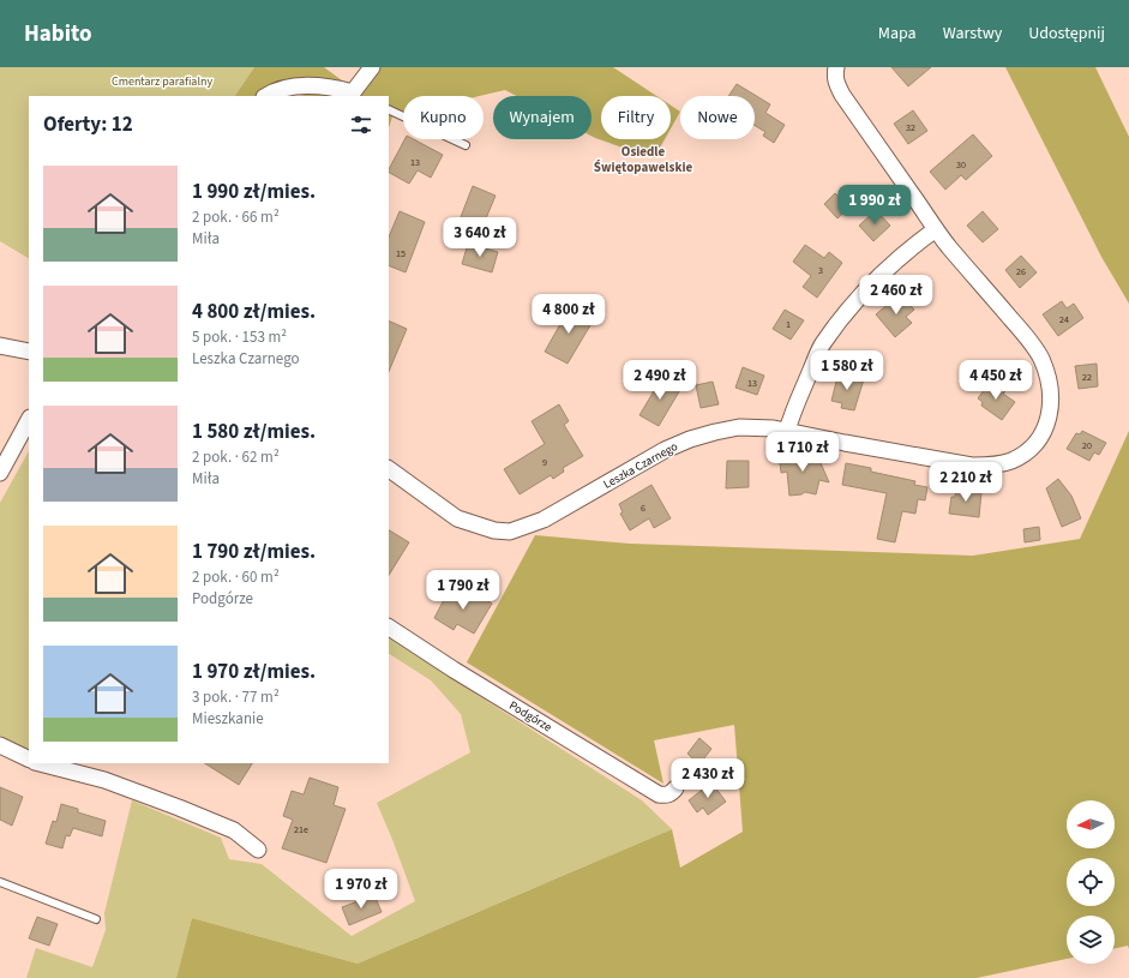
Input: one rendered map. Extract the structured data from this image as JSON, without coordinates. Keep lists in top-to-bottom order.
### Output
{
  "streets": {
    "street": ["Leszka Czarnego", "Podgórze"]
  },
  "districts": ["Osiedle Świętopawelskie"],
  "parks": ["Cmentarz parafialny"],
  "house_numbers": [
    "32",
    "13",
    "30",
    "15",
    "3",
    "26",
    "24",
    "1",
    "22",
    "13",
    "20",
    "9",
    "6",
    "21e"
  ],
  "north": "left",
  "page": {
    "header": "Habito",
    "nav": ["Mapa", "Warstwy", "Udostępnij"],
    "chip": [
      "Kupno",
      "Wynajem",
      "Filtry",
      "Nowe"
    ],
    "heading": "Oferty: 12",
    "list": [
      {
        "name": "1 990 zł/mies.",
        "note": "2 pok. · 66 m² · Miła"
      },
      {
        "name": "4 800 zł/mies.",
        "note": "5 pok. · 153 m² · Leszka Czarnego"
      },
      {
        "name": "1 580 zł/mies.",
        "note": "2 pok. · 62 m² · Miła"
      },
      {
        "name": "1 790 zł/mies.",
        "note": "2 pok. · 60 m² · Podgórze"
      },
      {
        "name": "1 970 zł/mies.",
        "note": "3 pok. · 77 m² · Mieszkanie"
      }
    ],
    "price": [
      "1 990 zł",
      "3 640 zł",
      "2 460 zł",
      "4 800 zł",
      "1 580 zł",
      "2 490 zł",
      "4 450 zł",
      "1 710 zł",
      "2 210 zł",
      "1 790 zł",
      "2 430 zł",
      "1 970 zł"
    ]
  }
}
